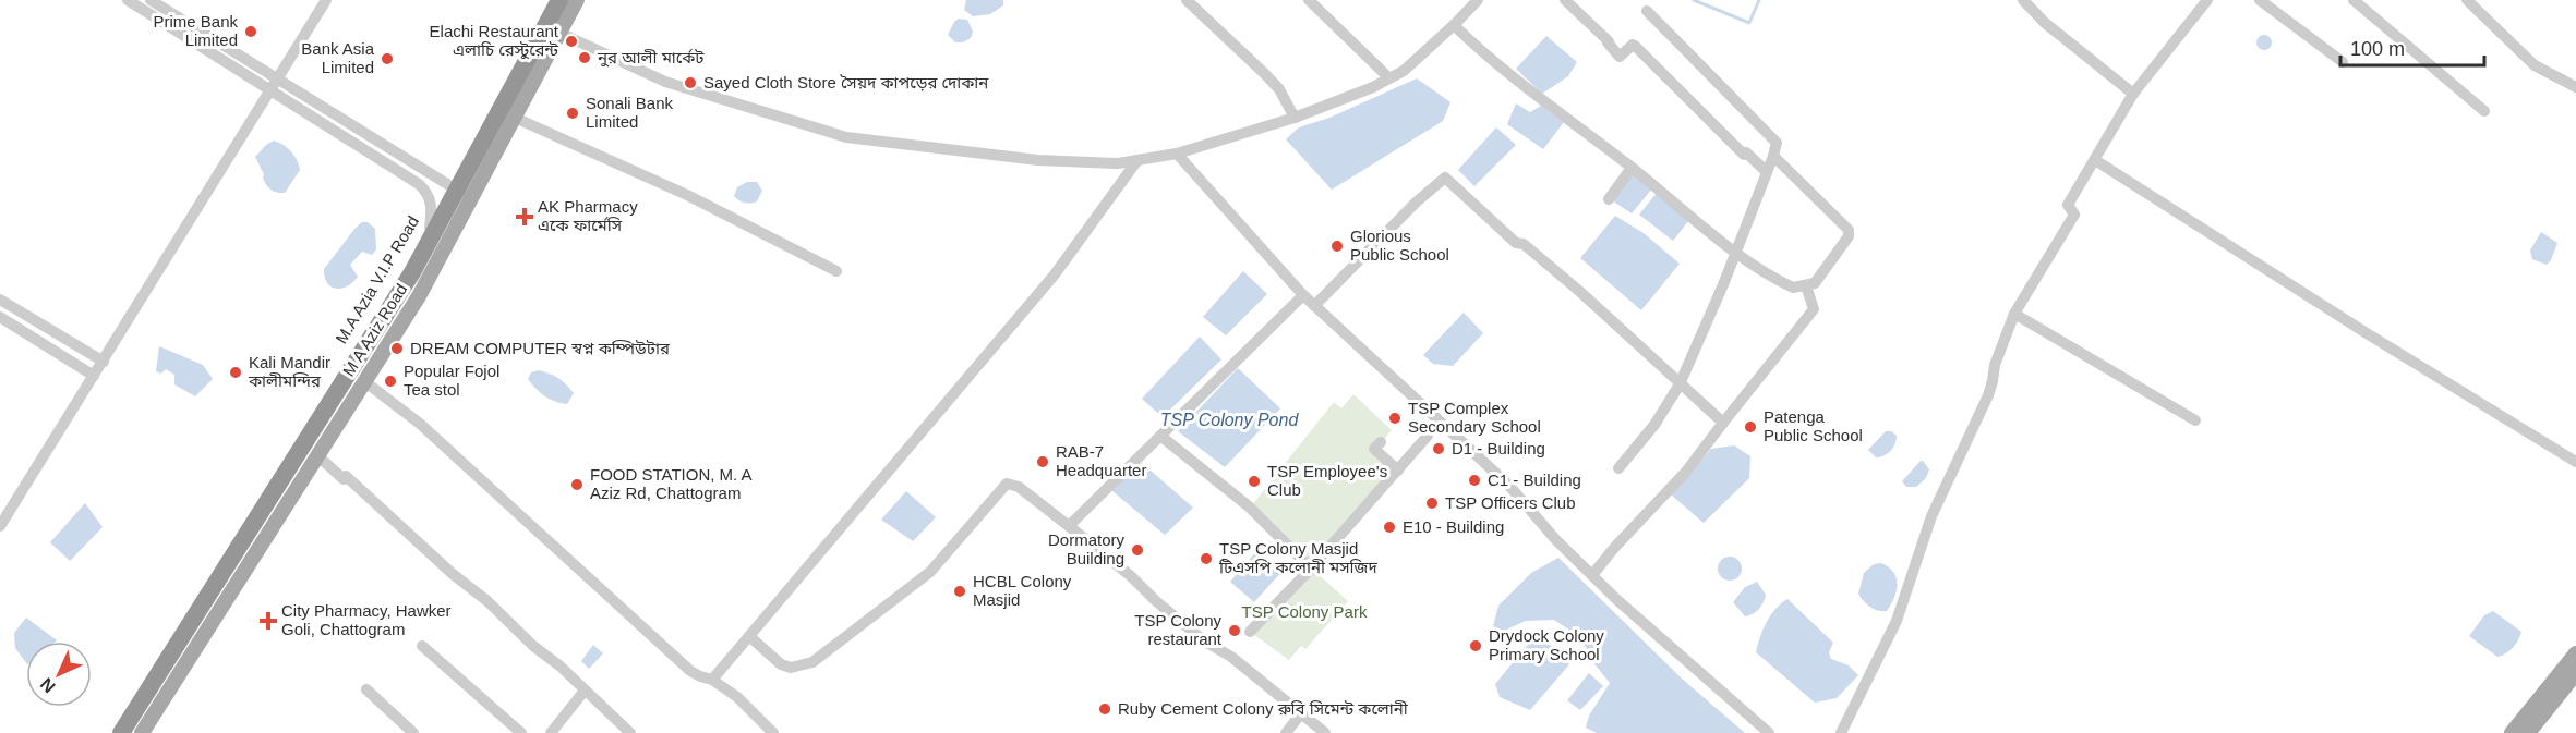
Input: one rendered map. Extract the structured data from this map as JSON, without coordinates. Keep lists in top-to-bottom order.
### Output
{
  "streets": {
    "main road": ["M.A Azia V.I.P Road", "M A Aziz Road"]
  },
  "water": ["TSP Colony Pond"],
  "parks": ["TSP Colony Park"],
  "places": {
    "other": [
      "Prime Bank Limited",
      "Elachi Restaurant এলাচ‌ি র‌েস্টুর‌েন্ট",
      "নুর আলী মার্কেট",
      "Bank Asia Limited",
      "Sayed Cloth Store সৈয়দ কাপড়ের দোকান",
      "Sonali Bank Limited",
      "Glorious Public School",
      "DREAM COMPUTER স্বপ্ন কম্পিউটার",
      "Kali Mandir কালীমন্দির",
      "Popular Fojol Tea stol",
      "TSP Complex Secondary School",
      "Patenga Public School",
      "D1 - Building",
      "RAB-7 Headquarter",
      "C1 - Building",
      "TSP Employee's Club",
      "FOOD STATION, M. A Aziz Rd, Chattogram",
      "TSP Officers Club",
      "E10 - Building",
      "Dormatory Building",
      "TSP Colony Masjid টিএসপি কলোনী মসজিদ",
      "HCBL Colony Masjid",
      "TSP Colony restaurant",
      "Drydock Colony Primary School",
      "Ruby Cement Colony রুবি সিমেন্ট কলোনী"
    ],
    "health": ["AK Pharmacy একে ফার্মেসি", "City Pharmacy, Hawker Goli, Chattogram"]
  },
  "scale_bar": "100 m",
  "north": "bottom left"
}
